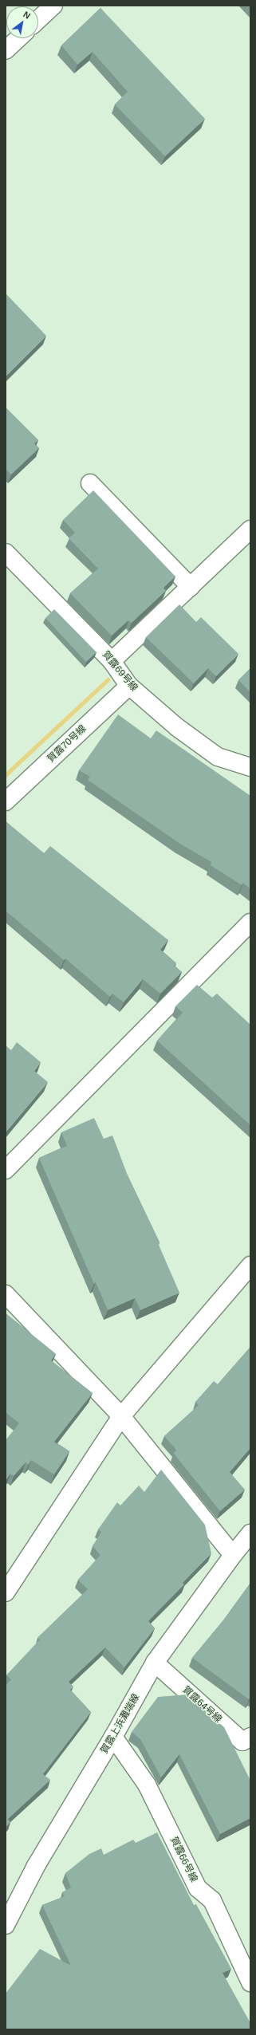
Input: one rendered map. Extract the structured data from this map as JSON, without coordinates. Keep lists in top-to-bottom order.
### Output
{
  "streets": {
    "street": [
      "賀露69号線",
      "賀露70号線",
      "賀露64号線",
      "賀露上浜灘端線",
      "賀露66号線"
    ]
  },
  "crossings": [
    ["賀露69号線", "賀露70号線"],
    ["賀露64号線", "賀露上浜灘端線"],
    ["賀露上浜灘端線", "賀露66号線"]
  ],
  "north": "top right"
}
